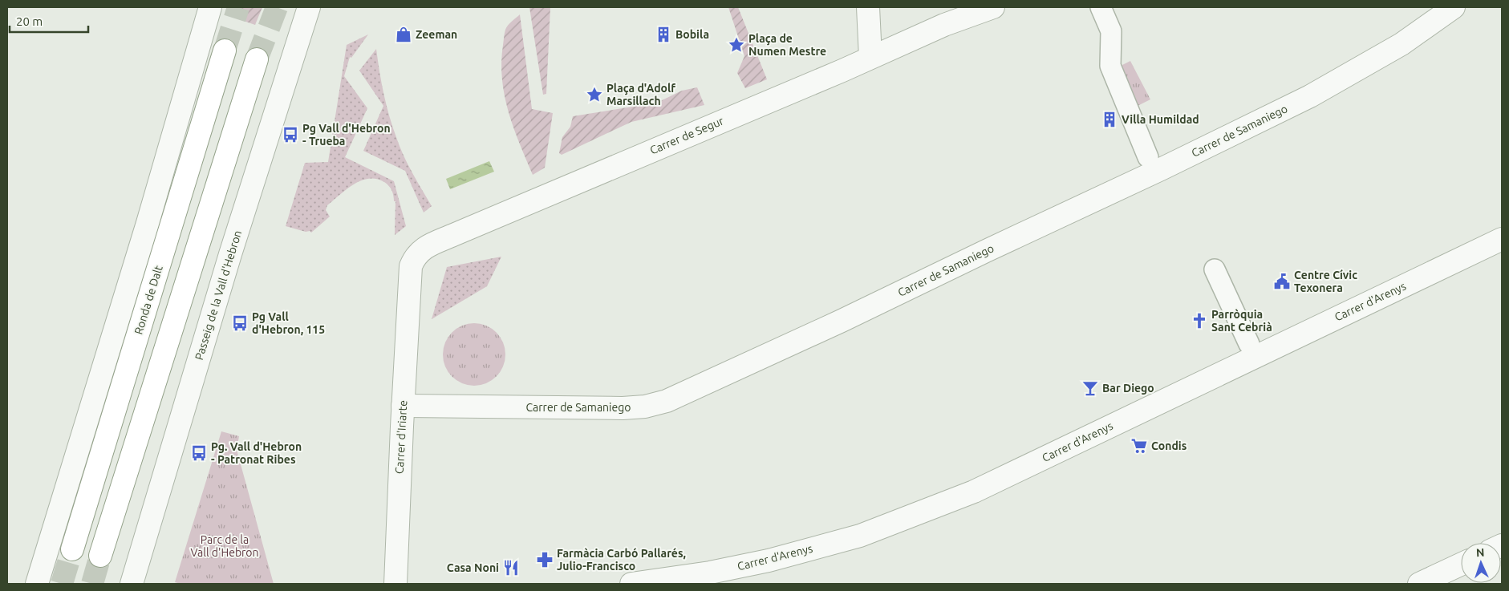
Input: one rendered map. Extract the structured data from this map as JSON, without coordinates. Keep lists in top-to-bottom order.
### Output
{
  "streets": {
    "highway": ["Ronda de Dalt"],
    "street": [
      "Carrer de Samaniego",
      "Carrer de Segur",
      "Passeig de la Vall d'Hebron",
      "Carrer d'Arenys",
      "Carrer d'Iriarte"
    ]
  },
  "crossings": [
    ["Carrer de Samaniego", "Carrer d'Iriarte"],
    ["Carrer de Segur", "Carrer d'Iriarte"]
  ],
  "parks": ["Parc de la Vall d'Hebron"],
  "places": {
    "shop": ["Zeeman"],
    "building": ["Bobila", "Villa Humildad"],
    "place": ["Plaça de Numen Mestre", "Plaça d'Adolf Marsillach"],
    "bus stop": ["Pg Vall d'Hebron - Trueba", "Pg Vall d'Hebron, 115", "Pg. Vall d'Hebron - Patronat Ribes"],
    "public building": ["Centre Cívic Texonera"],
    "church": ["Parròquia Sant Cebrià"],
    "bar": ["Bar Diego"],
    "supermarket": ["Condis"],
    "pharmacy": ["Farmàcia Carbó Pallarés, Julio-Francisco"],
    "restaurant": ["Casa Noni"]
  },
  "scale_bar": "20 m",
  "north": "top"
}
